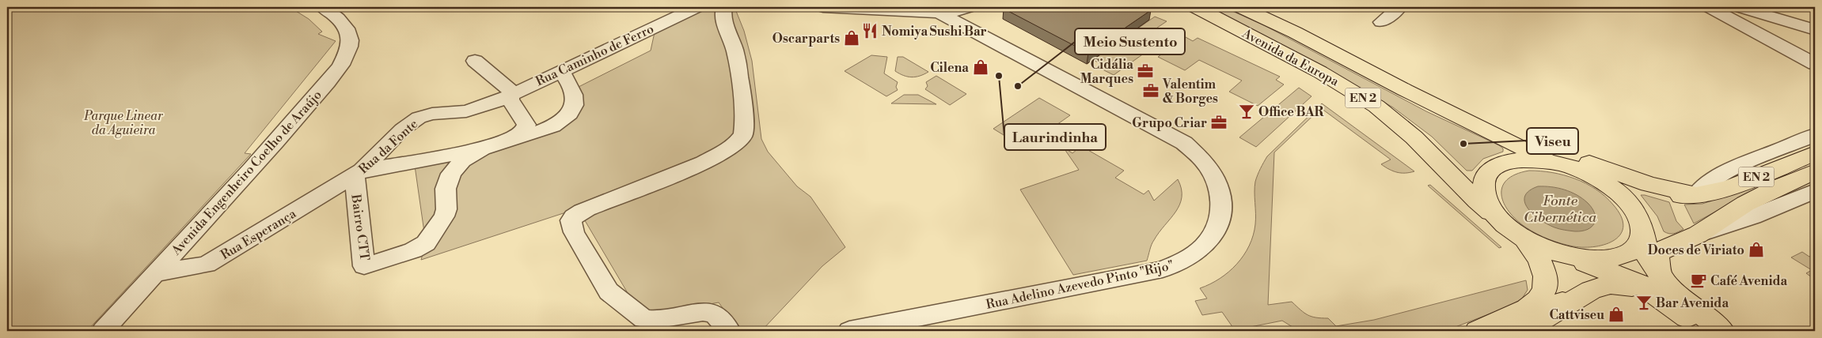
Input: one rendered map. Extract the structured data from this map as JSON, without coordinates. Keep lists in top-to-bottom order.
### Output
{
  "streets": {
    "main road": ["Avenida da Europa", "EN 2"],
    "street": [
      "Rua Caminho de Ferro",
      "Rua da Fonte",
      "Avenida Engenheiro Coelho de Araújo",
      "Bairro CTT",
      "Rua Esperança",
      "Rua Adelino Azevedo Pinto \"Rijo\""
    ]
  },
  "crossings": [
    ["Rua Caminho de Ferro", "Rua da Fonte"],
    ["Rua Caminho de Ferro", "Bairro CTT"],
    ["Rua da Fonte", "Bairro CTT"],
    ["Rua da Fonte", "Rua Esperança"],
    ["Avenida Engenheiro Coelho de Araújo", "Rua Esperança"],
    ["Bairro CTT", "Rua Esperança"]
  ],
  "water": ["Fonte Cibernética"],
  "parks": ["Parque Linear da Aguieira"],
  "places": {
    "restaurant": ["Nomiya Sushi Bar"],
    "shop": [
      "Oscarparts",
      "Cilena",
      "Doces de Viriato",
      "Cattviseu"
    ],
    "office": ["Cidália Marques", "Valentim & Borges", "Grupo Criar"],
    "other": ["Laurindinha", "Meio Sustento", "Viseu"],
    "bar": ["Office BAR", "Bar Avenida"],
    "cafe": ["Café Avenida"]
  }
}
